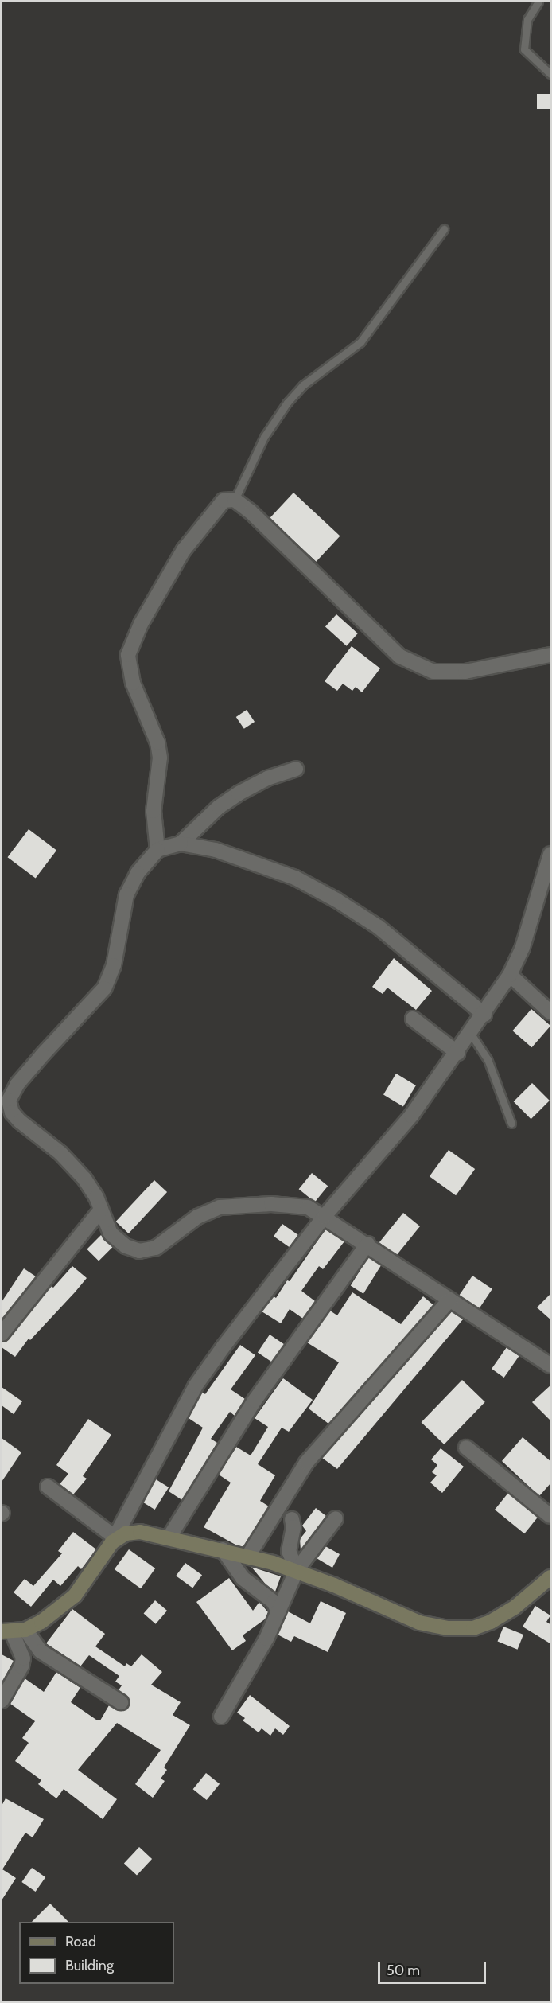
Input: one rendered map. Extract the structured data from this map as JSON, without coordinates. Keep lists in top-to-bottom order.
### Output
{
  "legend": ["Road", "Building"],
  "scale_bar": "50 m"
}
